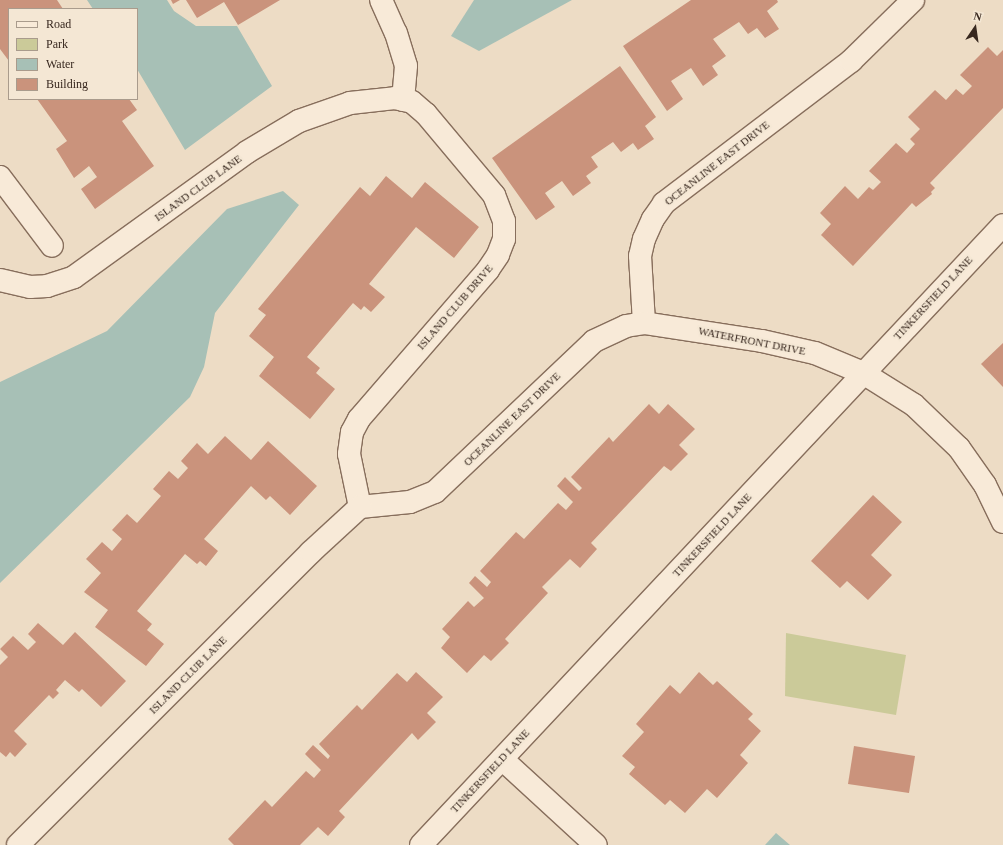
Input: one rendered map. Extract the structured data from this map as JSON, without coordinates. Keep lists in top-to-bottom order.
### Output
{
  "streets": {
    "street": [
      "OCEANLINE EAST DRIVE",
      "ISLAND CLUB LANE",
      "TINKERSFIELD LANE",
      "ISLAND CLUB DRIVE",
      "WATERFRONT DRIVE"
    ]
  },
  "crossings": [
    ["OCEANLINE EAST DRIVE", "ISLAND CLUB LANE"],
    ["OCEANLINE EAST DRIVE", "ISLAND CLUB DRIVE"],
    ["OCEANLINE EAST DRIVE", "WATERFRONT DRIVE"],
    ["ISLAND CLUB LANE", "ISLAND CLUB DRIVE"],
    ["TINKERSFIELD LANE", "WATERFRONT DRIVE"]
  ],
  "legend": [
    "Road",
    "Park",
    "Water",
    "Building"
  ],
  "north": "top"
}
